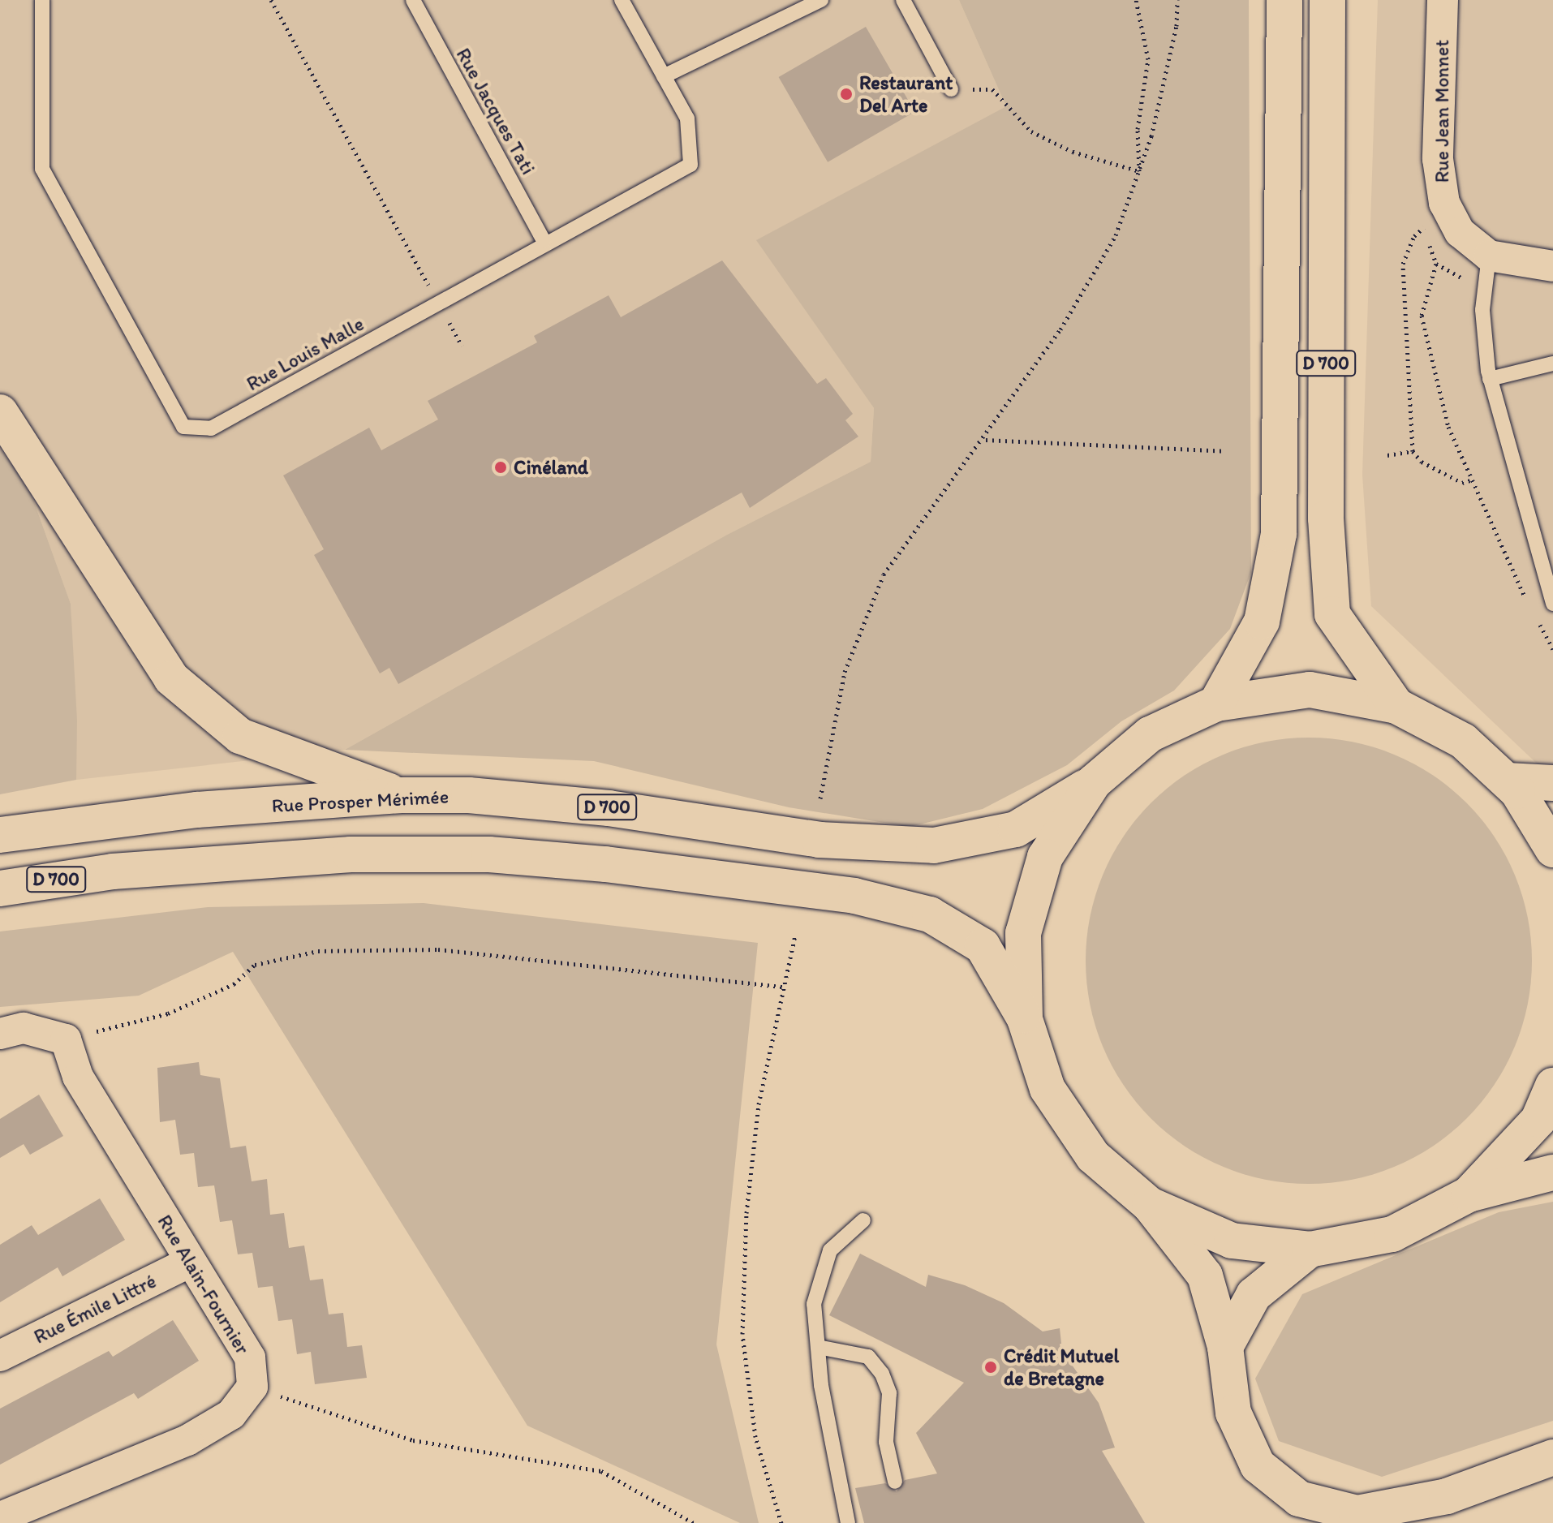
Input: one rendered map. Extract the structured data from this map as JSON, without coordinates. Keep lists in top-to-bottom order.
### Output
{
  "streets": {
    "main road": ["D 700", "Rue Prosper Mérimée"],
    "street": ["Rue Jean Monnet", "Rue Alain-Fournier", "Rue Émile Littré"],
    "lane": ["Rue Jacques Tati", "Rue Louis Malle"]
  },
  "crossings": [
    ["Rue Jacques Tati", "Rue Louis Malle"],
    ["Rue Alain-Fournier", "Rue Émile Littré"]
  ],
  "places": ["Restaurant Del Arte", "Cinéland", "Crédit Mutuel de Bretagne"]
}
